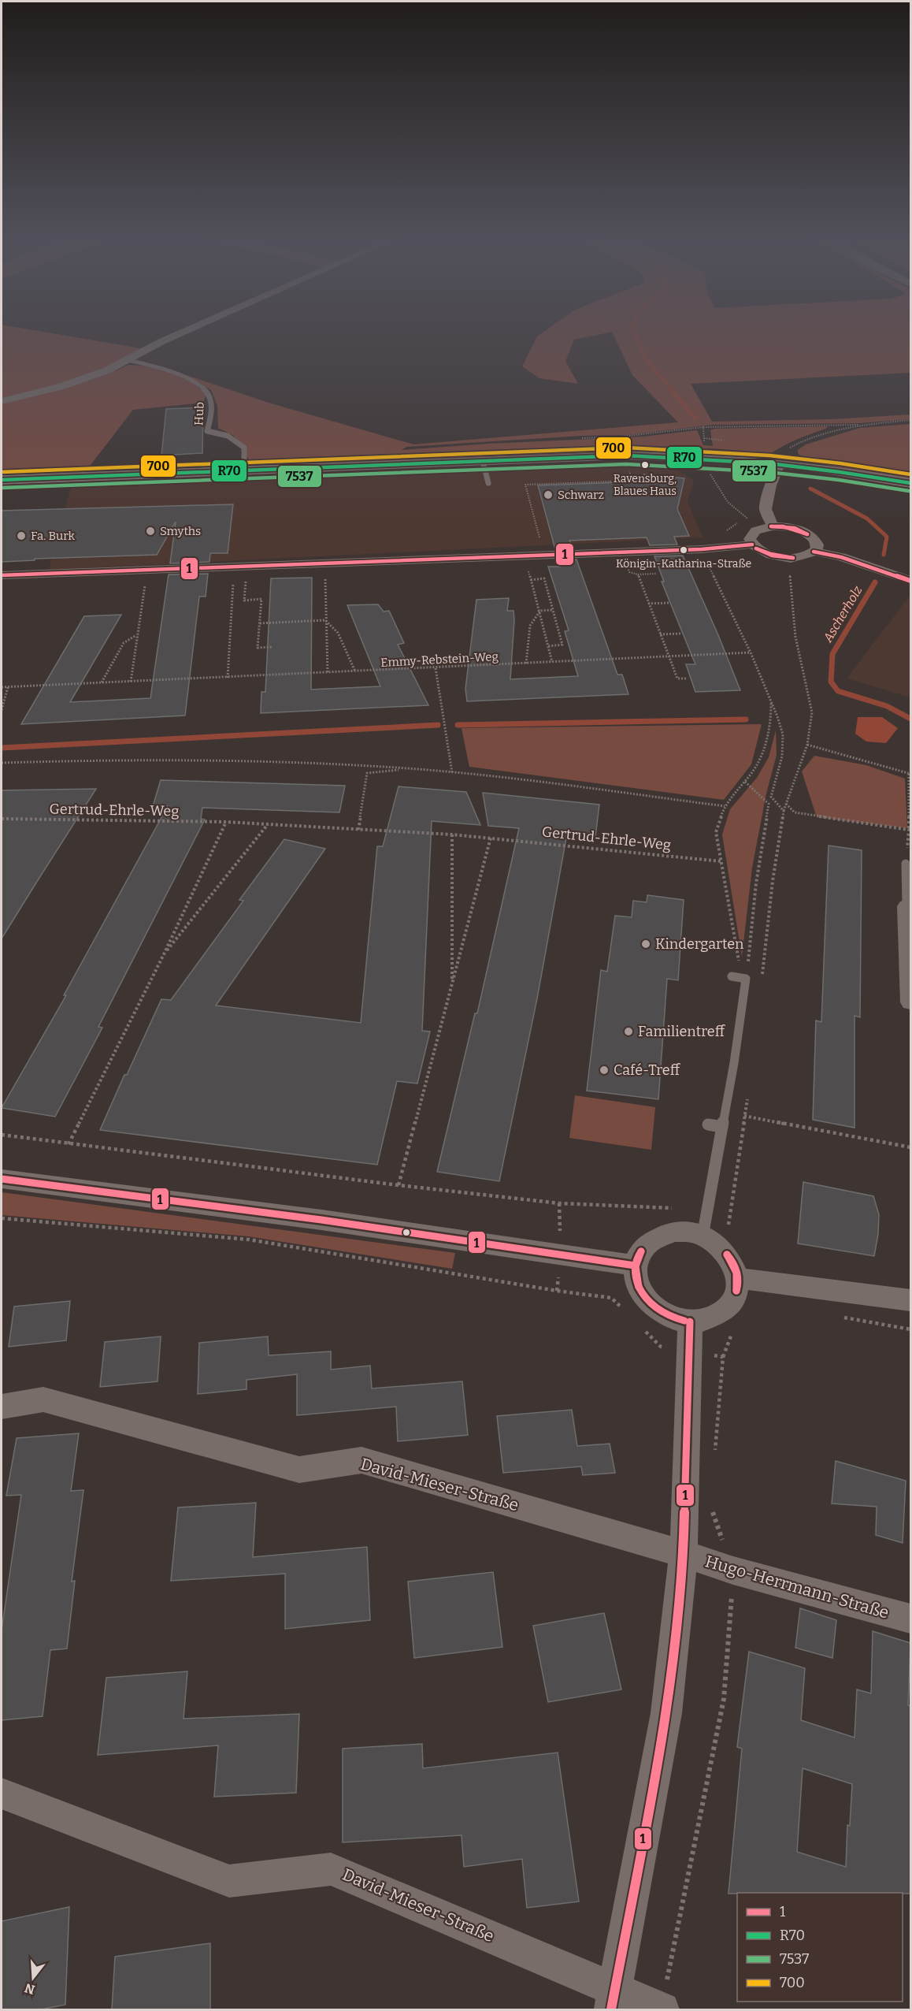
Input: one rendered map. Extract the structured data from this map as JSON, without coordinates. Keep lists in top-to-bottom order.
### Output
{
  "streets": {
    "street": ["David-Mieser-Straße", "Hugo-Herrmann-Straße"],
    "lane": ["Hub"],
    "path": ["Emmy-Rebstein-Weg", "Gertrud-Ehrle-Weg"]
  },
  "crossings": [
    ["David-Mieser-Straße", "Hugo-Herrmann-Straße"]
  ],
  "water": ["Ascherholz"],
  "places": [
    "Ravensburg, Blaues Haus",
    "Schwarz",
    "Smyths",
    "Fa. Burk",
    "Königin-Katharina-Straße",
    "Kindergarten",
    "Familientreff",
    "Café-Treff"
  ],
  "lines": [
    "transit line 700",
    "transit line R70",
    "transit line 7537",
    "transit line 1"
  ],
  "legend": [
    "1",
    "R70",
    "7537",
    "700"
  ],
  "north": "bottom"
}
